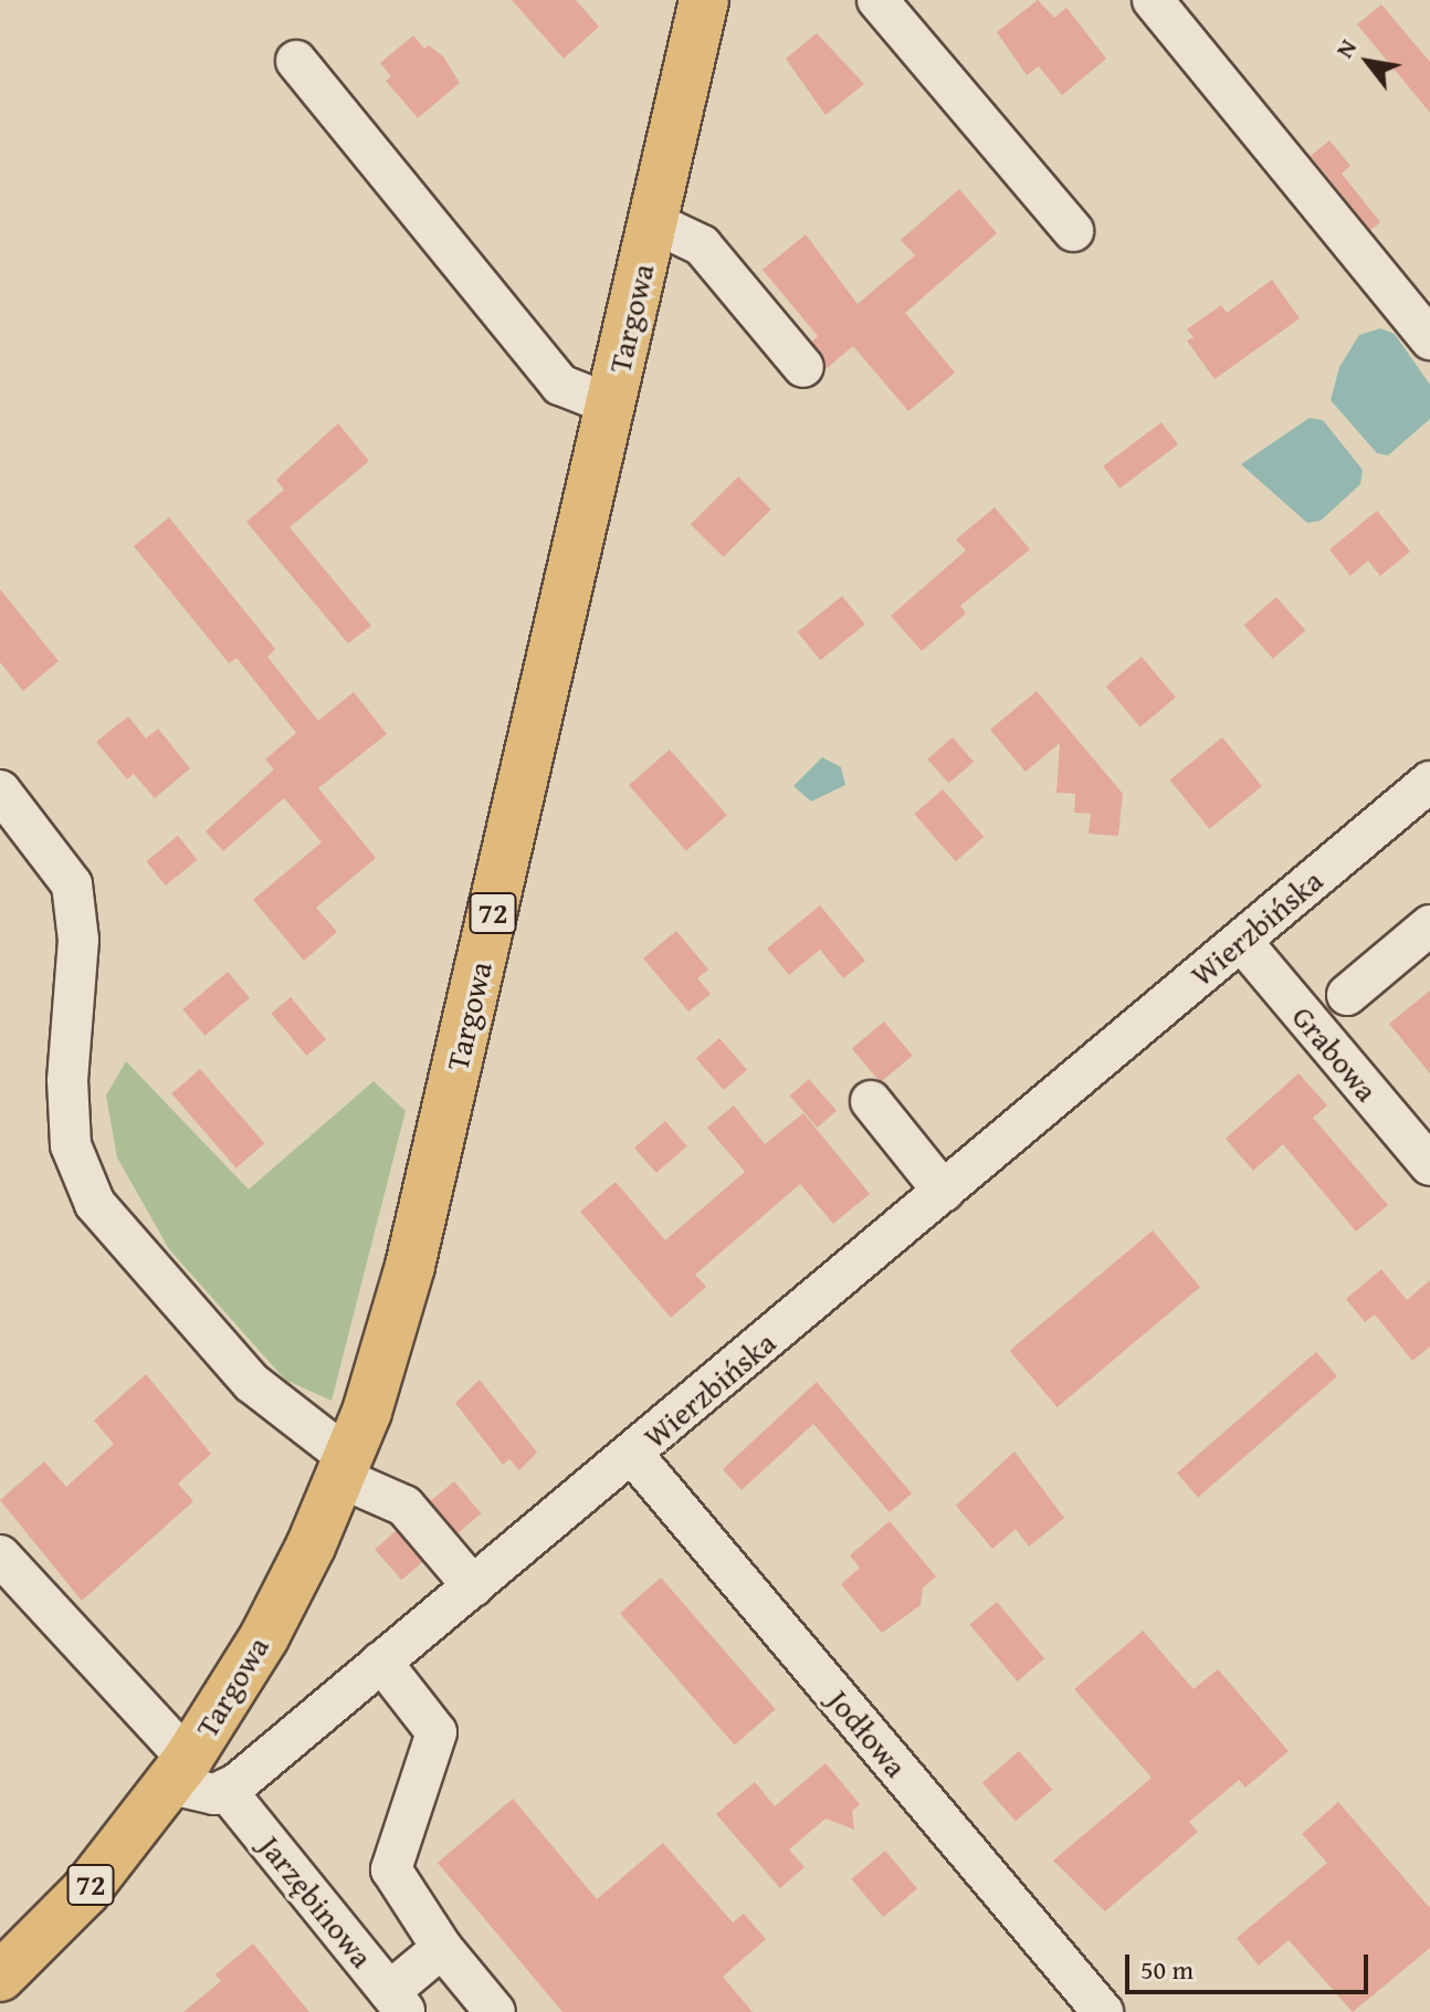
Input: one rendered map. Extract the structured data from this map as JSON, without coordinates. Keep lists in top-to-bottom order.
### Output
{
  "streets": {
    "main road": ["Targowa", "72"],
    "street": [
      "Wierzbińska",
      "Grabowa",
      "Jodłowa",
      "Jarzębinowa"
    ]
  },
  "crossings": [
    ["Targowa", "72"],
    ["Wierzbińska", "Grabowa"],
    ["Wierzbińska", "Jodłowa"],
    ["Wierzbińska", "Jarzębinowa"]
  ],
  "scale_bar": "50 m",
  "north": "top left"
}
